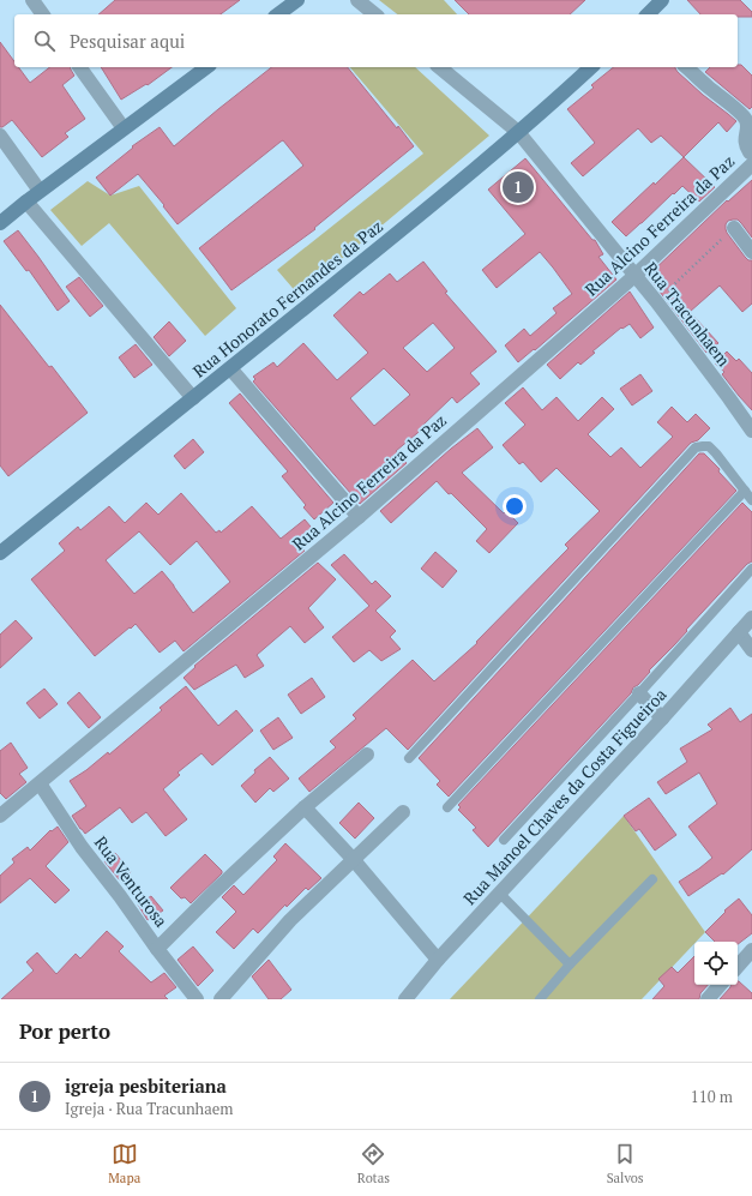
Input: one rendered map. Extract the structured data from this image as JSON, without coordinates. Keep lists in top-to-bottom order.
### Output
{
  "streets": {
    "main road": ["Rua Honorato Fernandes da Paz"],
    "street": [
      "Rua Alcino Ferreira da Paz",
      "Rua Tracunhaem",
      "Rua Manoel Chaves da Costa Figueiroa",
      "Rua Venturosa"
    ]
  },
  "crossings": [
    ["Rua Alcino Ferreira da Paz", "Rua Tracunhaem"],
    ["Rua Alcino Ferreira da Paz", "Rua Venturosa"],
    ["Rua Honorato Fernandes da Paz", "Rua Tracunhaem"]
  ],
  "page": {
    "search": "Pesquisar aqui",
    "pins": "1",
    "heading": "Por perto",
    "list": [
      {
        "mark": "1",
        "name": "igreja pesbiteriana",
        "note": "Igreja · Rua Tracunhaem",
        "value": "110 m"
      }
    ],
    "nav": ["Mapa", "Rotas", "Salvos"]
  }
}
